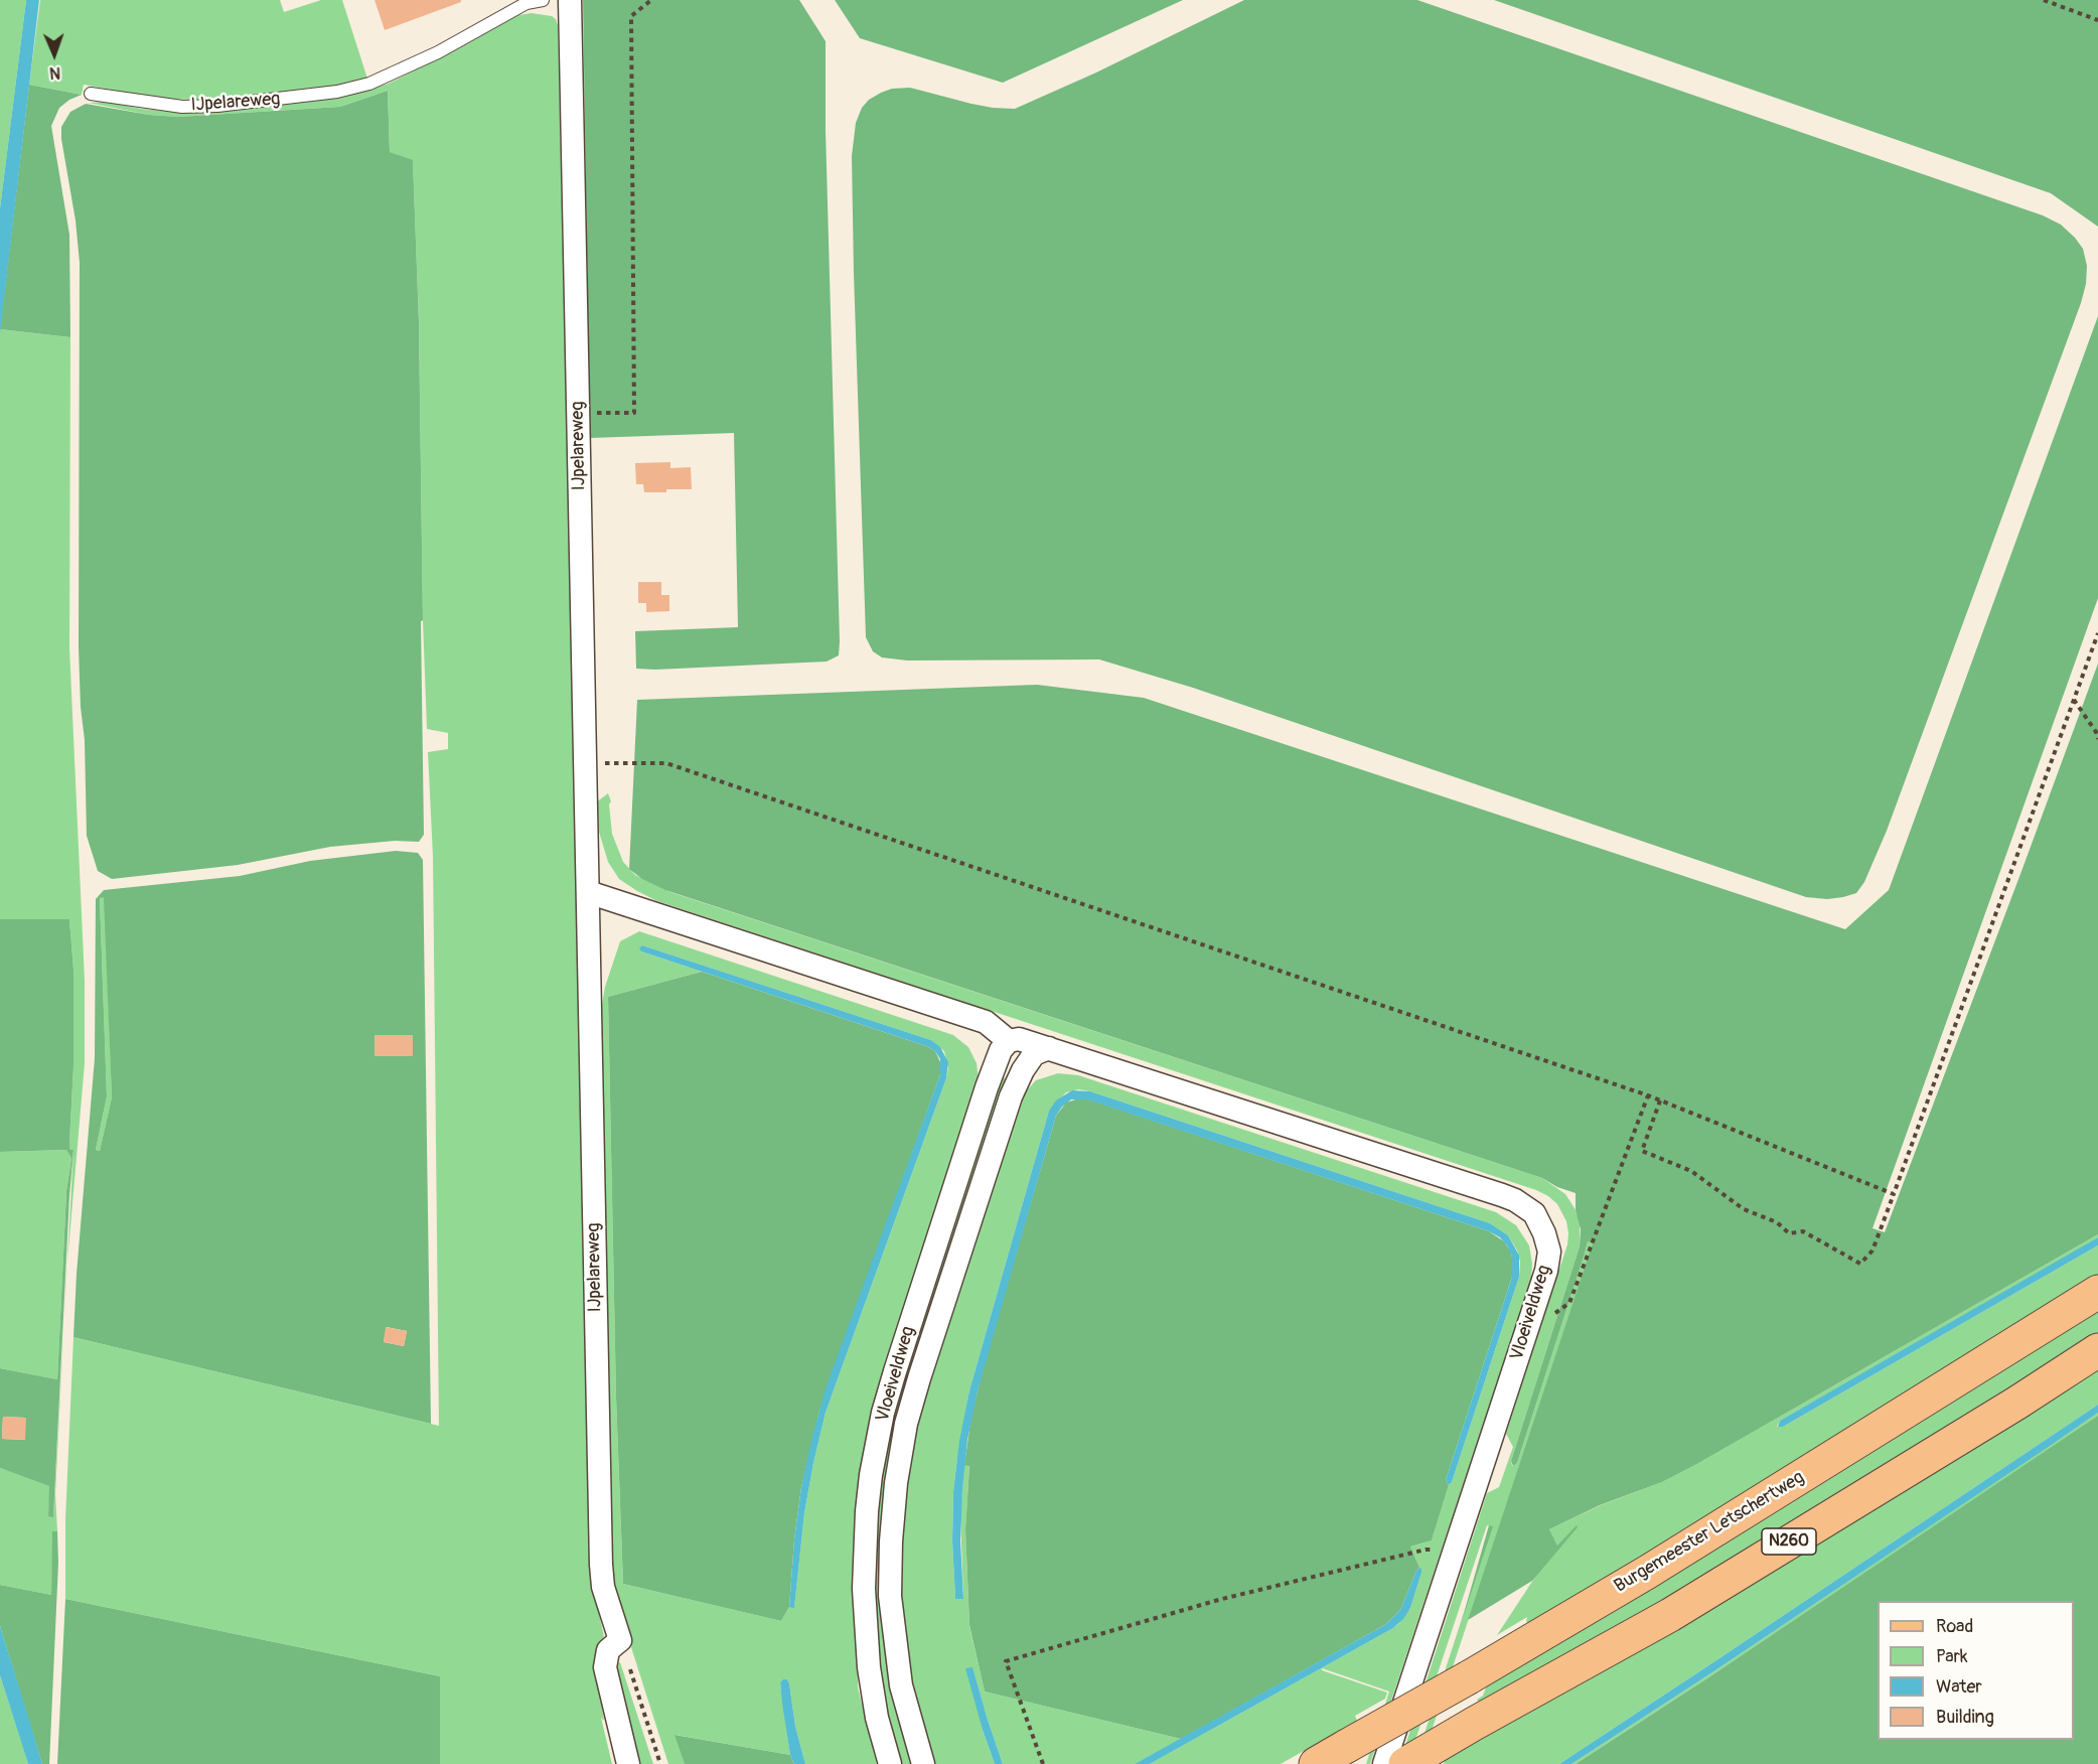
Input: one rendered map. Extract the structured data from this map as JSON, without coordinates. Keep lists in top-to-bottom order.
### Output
{
  "streets": {
    "main road": ["Burgemeester Letschertweg", "N260"],
    "street": ["IJpelareweg", "Vloeiveldweg"]
  },
  "legend": [
    "Road",
    "Park",
    "Water",
    "Building"
  ],
  "north": "bottom"
}
